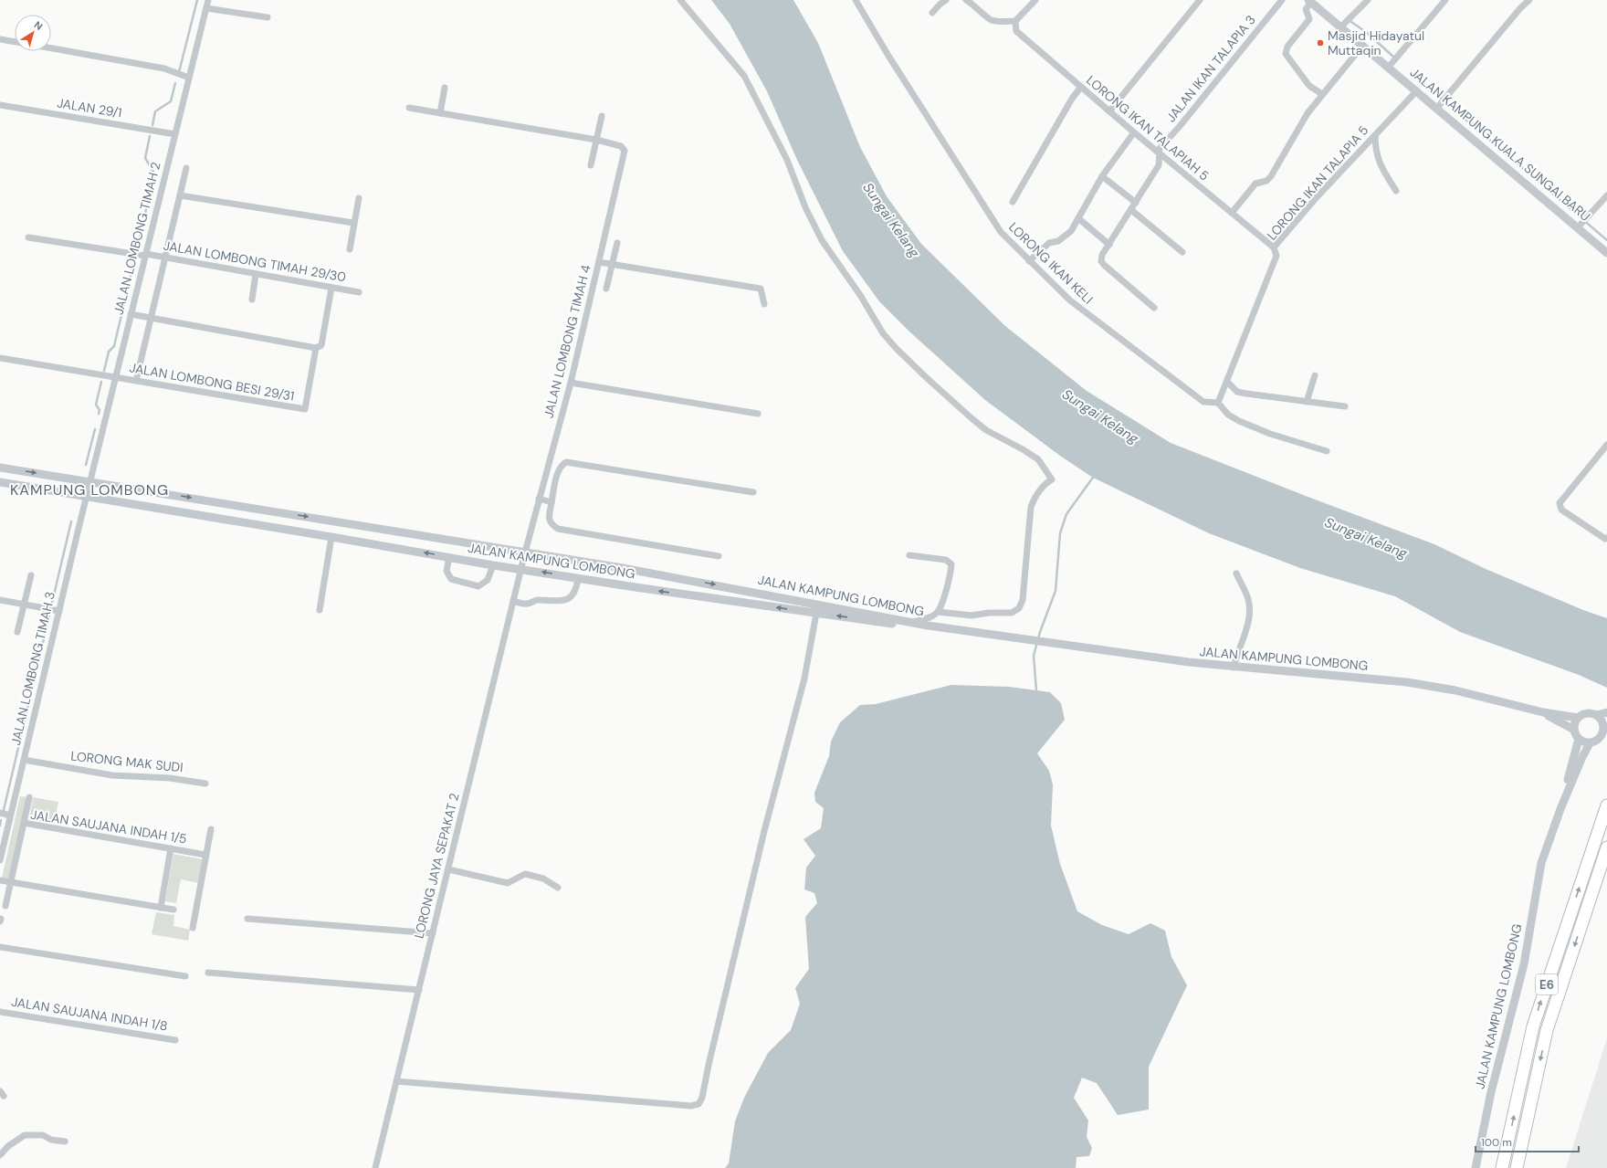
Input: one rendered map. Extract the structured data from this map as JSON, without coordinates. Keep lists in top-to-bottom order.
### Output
{
  "streets": {
    "highway": ["E6"],
    "street": [
      "JALAN IKAN TALAPIA 3",
      "JALAN 29/1",
      "LORONG IKAN TALAPIAH 5",
      "JALAN KAMPUNG KUALA SUNGAI BARU",
      "LORONG IKAN TALAPIA 5",
      "JALAN LOMBONG TIMAH 2",
      "JALAN LOMBONG TIMAH 29/30",
      "LORONG IKAN KELI",
      "JALAN LOMBONG TIMAH 4",
      "JALAN LOMBONG BESI 29/31",
      "JALAN KAMPUNG LOMBONG",
      "JALAN LOMBONG TIMAH 3",
      "LORONG MAK SUDI",
      "JALAN SAUJANA INDAH 1/5",
      "LORONG JAYA SEPAKAT 2",
      "JALAN SAUJANA INDAH 1/8"
    ]
  },
  "crossings": [
    ["JALAN IKAN TALAPIA 3", "LORONG IKAN TALAPIAH 5"],
    ["JALAN 29/1", "JALAN LOMBONG TIMAH 2"],
    ["LORONG IKAN TALAPIAH 5", "LORONG IKAN TALAPIA 5"],
    ["JALAN KAMPUNG KUALA SUNGAI BARU", "LORONG IKAN TALAPIA 5"],
    ["LORONG IKAN TALAPIA 5", "LORONG IKAN KELI"],
    ["JALAN LOMBONG TIMAH 2", "JALAN LOMBONG TIMAH 29/30"],
    ["JALAN LOMBONG TIMAH 2", "JALAN LOMBONG BESI 29/31"],
    ["JALAN LOMBONG TIMAH 2", "JALAN KAMPUNG LOMBONG"],
    ["JALAN LOMBONG TIMAH 2", "JALAN LOMBONG TIMAH 3"],
    ["JALAN LOMBONG TIMAH 4", "JALAN KAMPUNG LOMBONG"],
    ["JALAN LOMBONG TIMAH 4", "LORONG JAYA SEPAKAT 2"],
    ["JALAN KAMPUNG LOMBONG", "JALAN LOMBONG TIMAH 3"],
    ["JALAN KAMPUNG LOMBONG", "LORONG JAYA SEPAKAT 2"],
    ["JALAN LOMBONG TIMAH 3", "LORONG MAK SUDI"]
  ],
  "districts": ["KAMPUNG LOMBONG"],
  "water": ["Sungai Kelang"],
  "places": ["Masjid Hidayatul Muttaqin"],
  "scale_bar": "100 m",
  "north": "top right"
}
